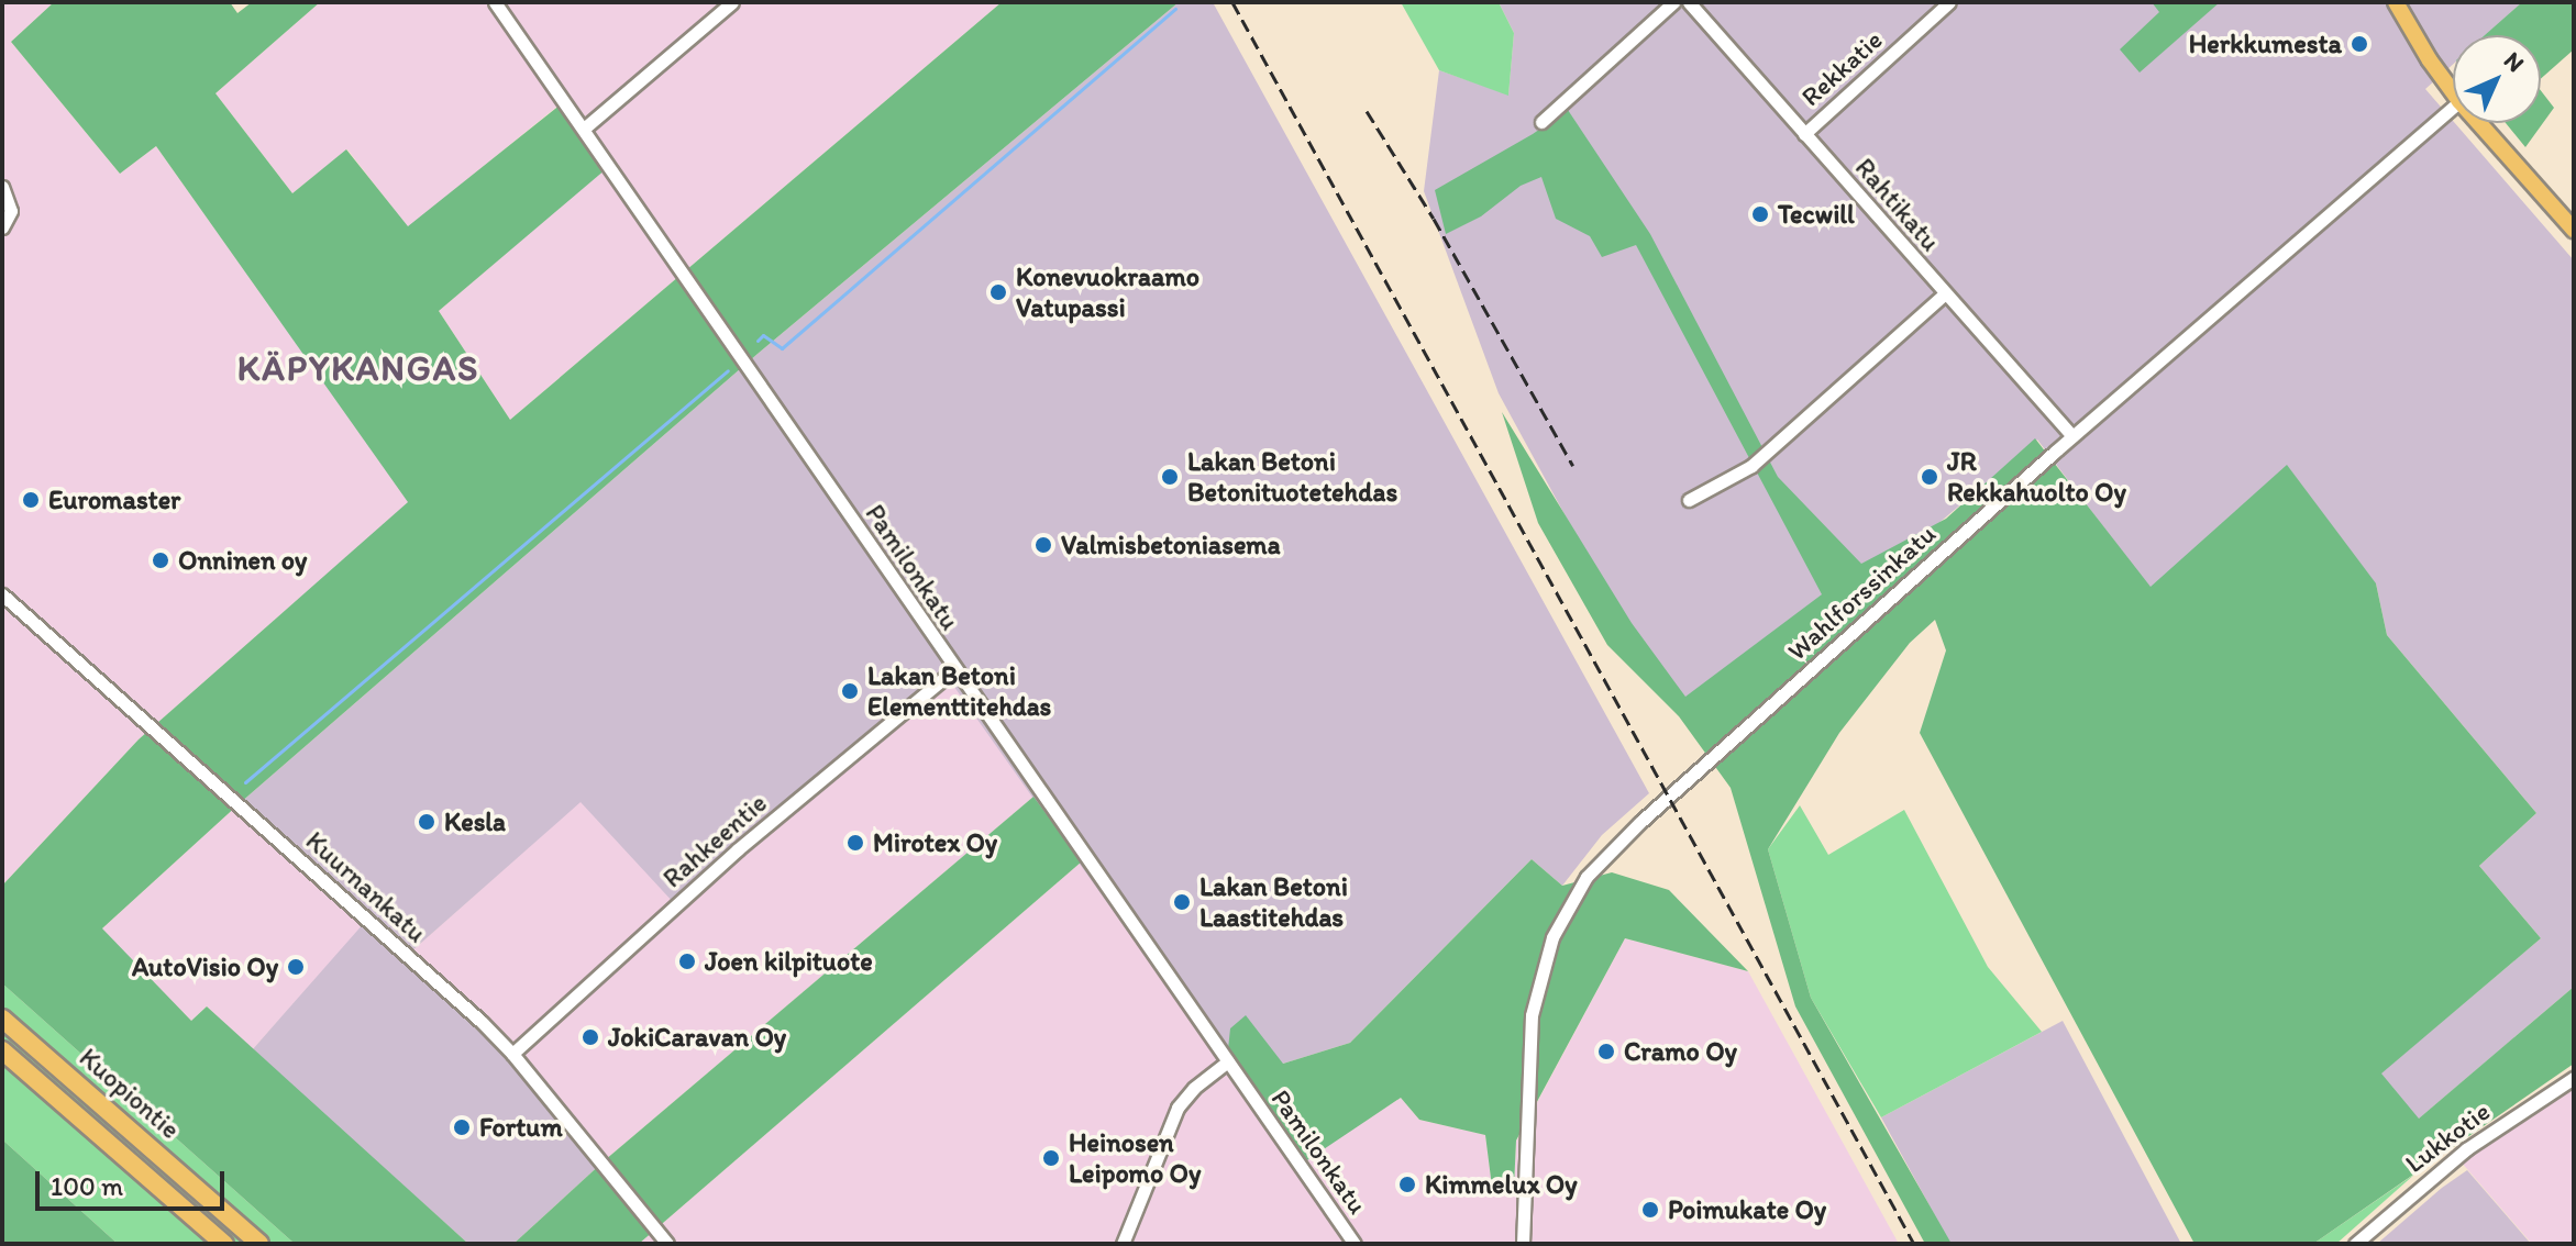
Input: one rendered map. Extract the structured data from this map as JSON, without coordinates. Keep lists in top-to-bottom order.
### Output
{
  "streets": {
    "highway": ["Kuopiontie"],
    "street": [
      "Rekkatie",
      "Rahtikatu",
      "Pamilonkatu",
      "Wahlforssinkatu",
      "Rahkeentie",
      "Kuurnankatu",
      "Lukkotie"
    ]
  },
  "crossings": [
    ["Rekkatie", "Rahtikatu"],
    ["Rahtikatu", "Wahlforssinkatu"],
    ["Pamilonkatu", "Rahkeentie"],
    ["Rahkeentie", "Kuurnankatu"]
  ],
  "districts": ["KÄPYKANGAS"],
  "places": [
    "Herkkumesta",
    "Tecwill",
    "Konevuokraamo Vatupassi",
    "Lakan Betoni Betonituotetehdas",
    "JR Rekkahuolto Oy",
    "Euromaster",
    "Valmisbetoniasema",
    "Onninen oy",
    "Lakan Betoni Elementtitehdas",
    "Kesla",
    "Mirotex Oy",
    "Lakan Betoni Laastitehdas",
    "Joen kilpituote",
    "AutoVisio Oy",
    "JokiCaravan Oy",
    "Cramo Oy",
    "Fortum",
    "Heinosen Leipomo Oy",
    "Kimmelux Oy",
    "Poimukate Oy"
  ],
  "scale_bar": "100 m",
  "north": "top right"
}
